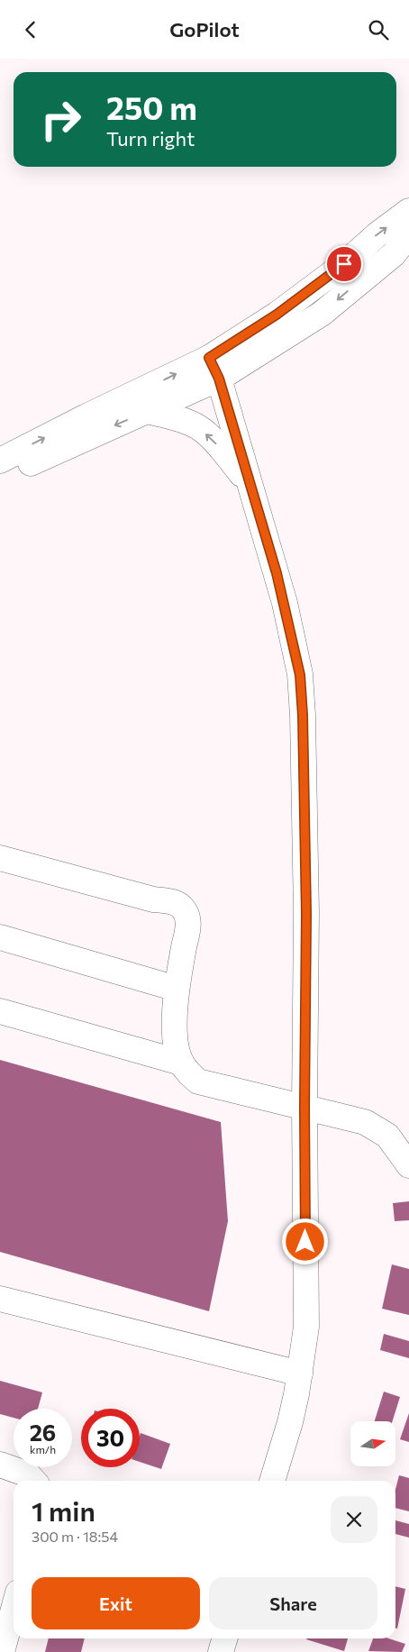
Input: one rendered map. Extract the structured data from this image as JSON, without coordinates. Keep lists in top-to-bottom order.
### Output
{
  "north": "right",
  "page": {
    "header": "GoPilot",
    "turn": ["250 m", "Turn right"],
    "speed": "26 km/h",
    "limit": "30",
    "heading": ["1 min", "300 m · 18:54"],
    "buttons": ["Exit", "Share"]
  }
}
